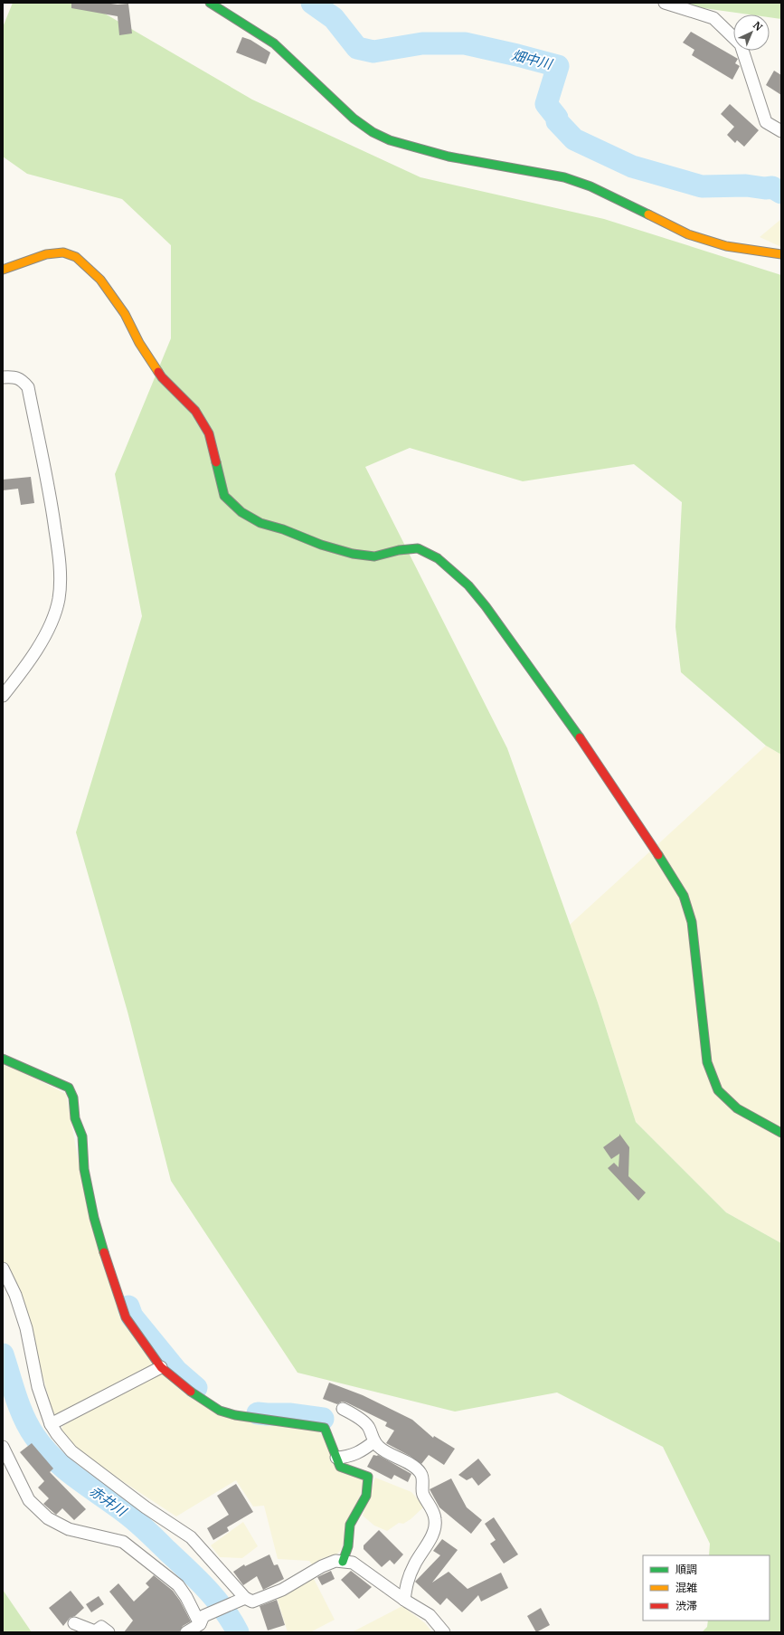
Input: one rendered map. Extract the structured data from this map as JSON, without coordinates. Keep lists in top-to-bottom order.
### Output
{
  "water": ["畑中川", "赤井川"],
  "legend": ["順調", "混雑", "渋滞"],
  "north": "top right"
}
